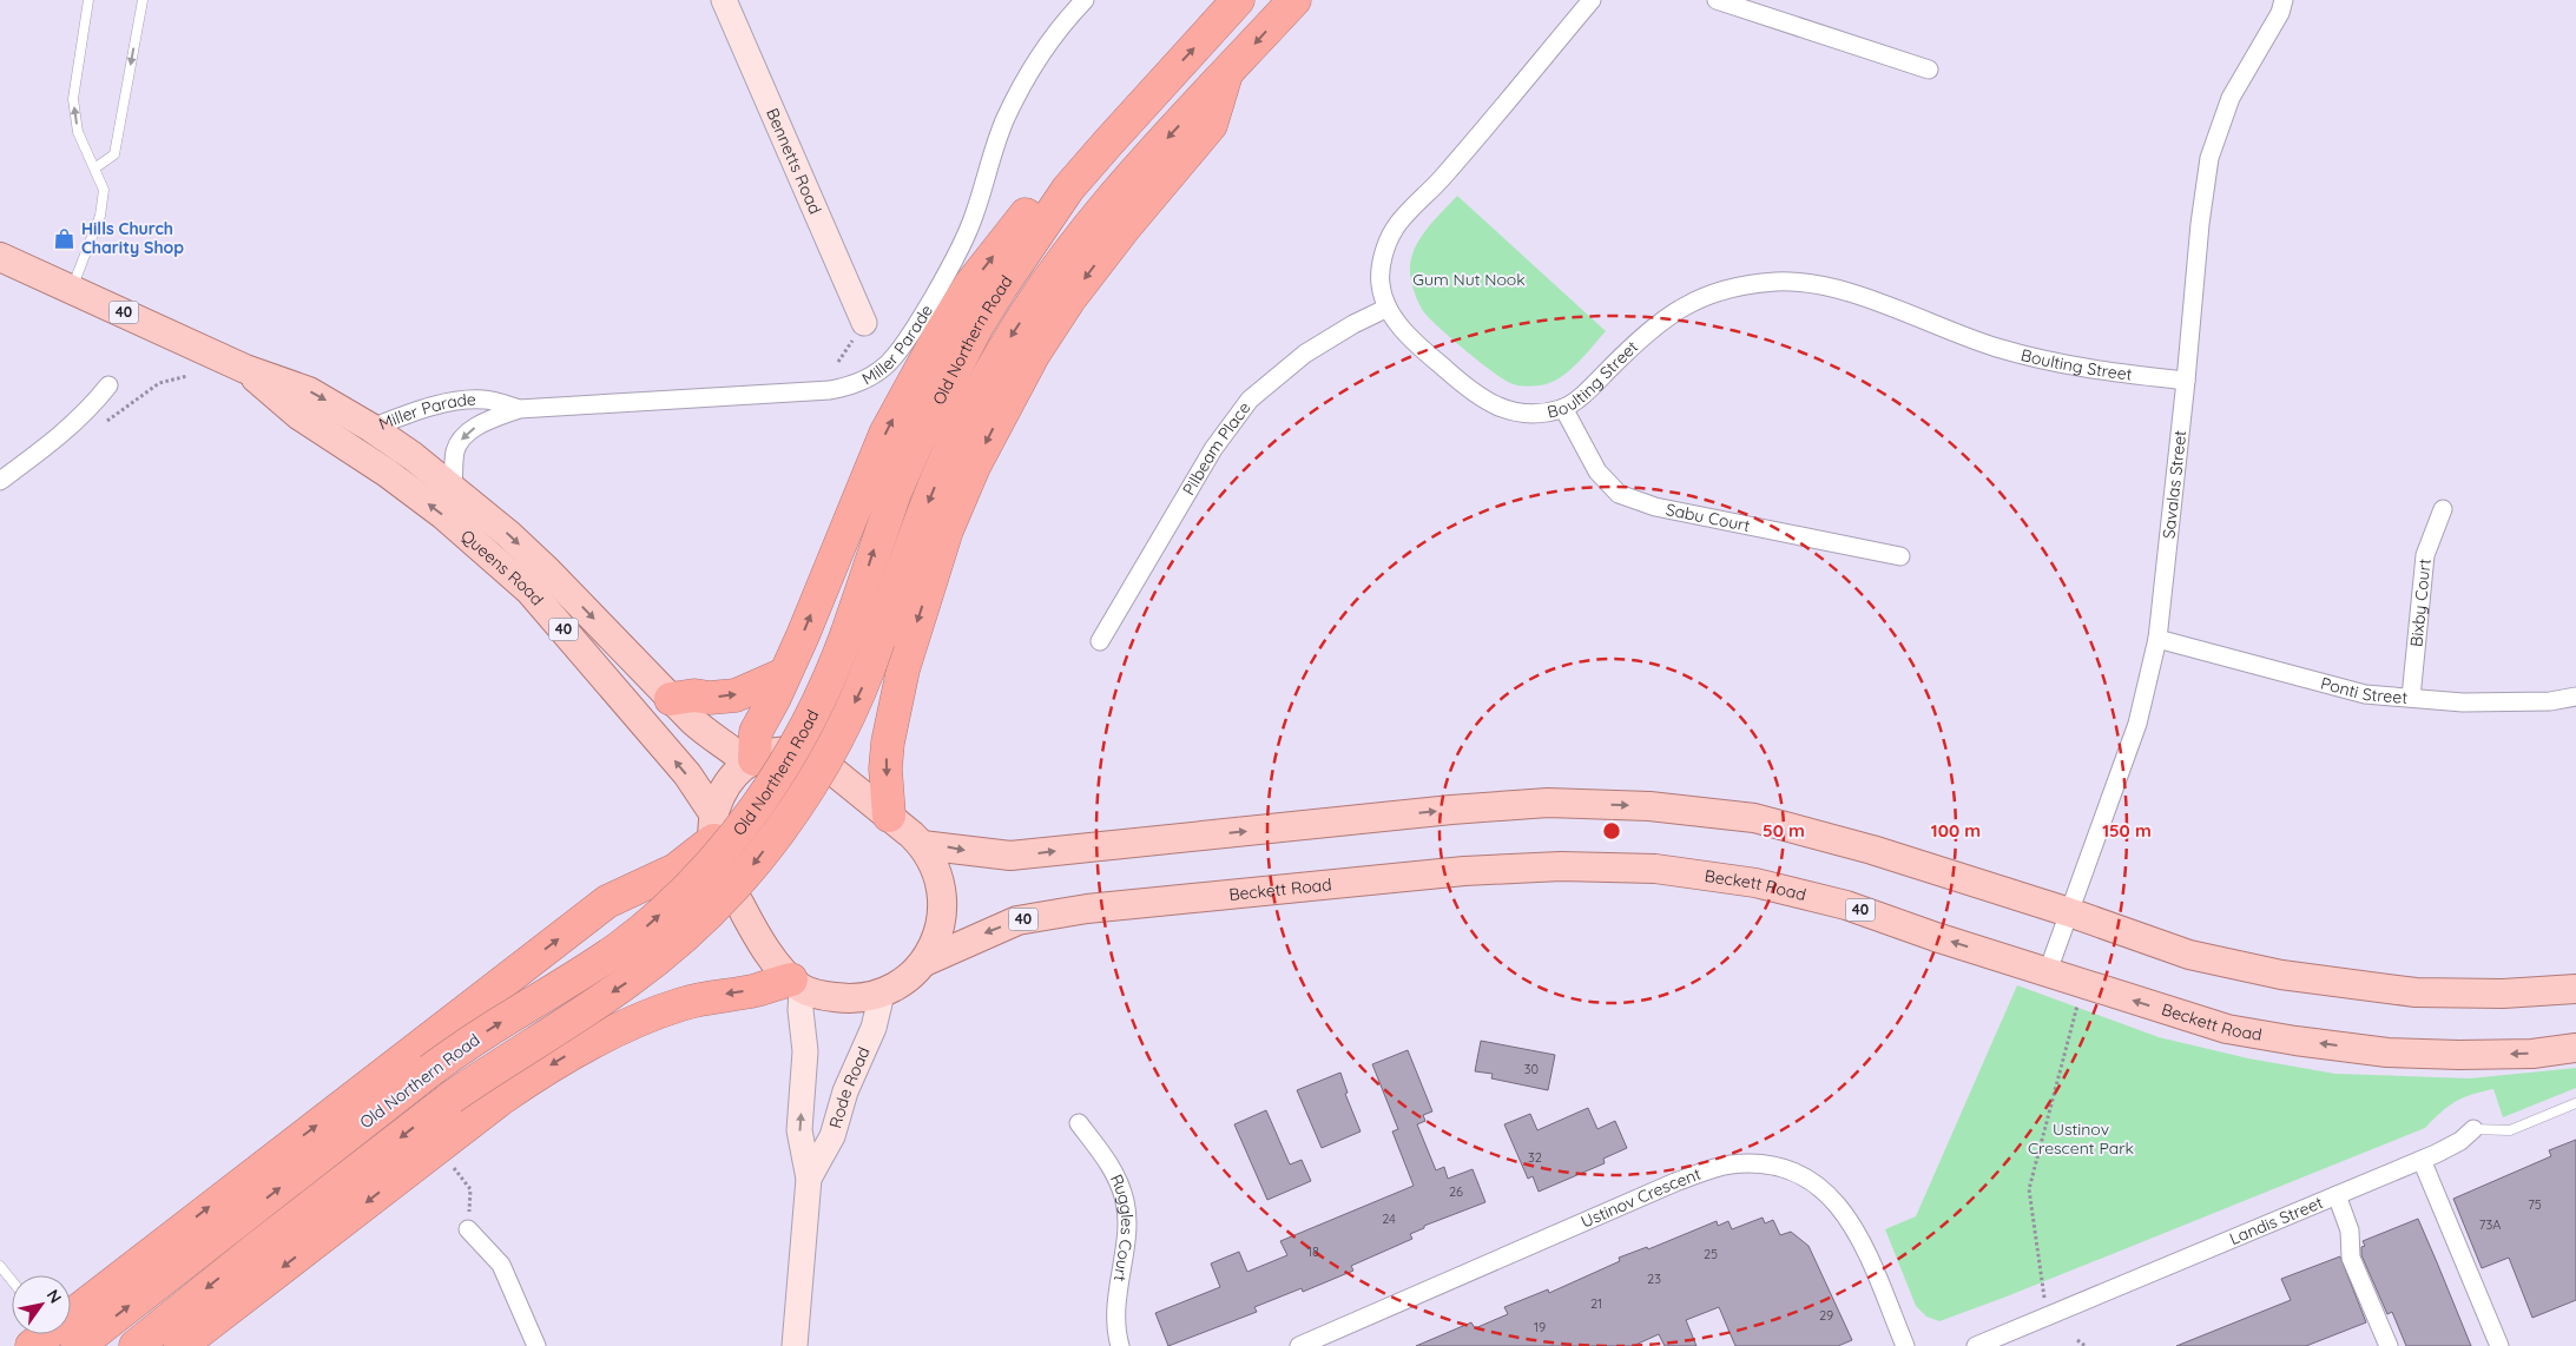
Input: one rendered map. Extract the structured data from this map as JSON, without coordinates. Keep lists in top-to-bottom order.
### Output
{
  "streets": {
    "highway": ["Old Northern Road"],
    "main road": [
      "Bennetts Road",
      "40",
      "Queens Road",
      "Beckett Road",
      "Rode Road"
    ],
    "street": [
      "Miller Parade",
      "Boulting Street",
      "Pilbeam Place",
      "Savalas Street",
      "Sabu Court",
      "Bixby Court",
      "Ponti Street",
      "Ustinov Crescent",
      "Landis Street",
      "Ruggles Court"
    ]
  },
  "crossings": [
    ["40", "Queens Road"],
    ["40", "Beckett Road"],
    ["40", "Rode Road"],
    ["Miller Parade", "Queens Road"],
    ["Boulting Street", "Pilbeam Place"],
    ["Boulting Street", "Savalas Street"],
    ["Boulting Street", "Sabu Court"],
    ["Savalas Street", "Ponti Street"],
    ["Savalas Street", "Beckett Road"],
    ["Bixby Court", "Ponti Street"]
  ],
  "parks": ["Gum Nut Nook", "Ustinov Crescent Park"],
  "places": {
    "shop": ["Hills Church Charity Shop"]
  },
  "house_numbers": [
    "30",
    "32",
    "26",
    "75",
    "24",
    "73A",
    "18",
    "25",
    "23",
    "21",
    "29",
    "19"
  ],
  "north": "top right",
  "rings": ["50 m", "100 m", "150 m"]
}
